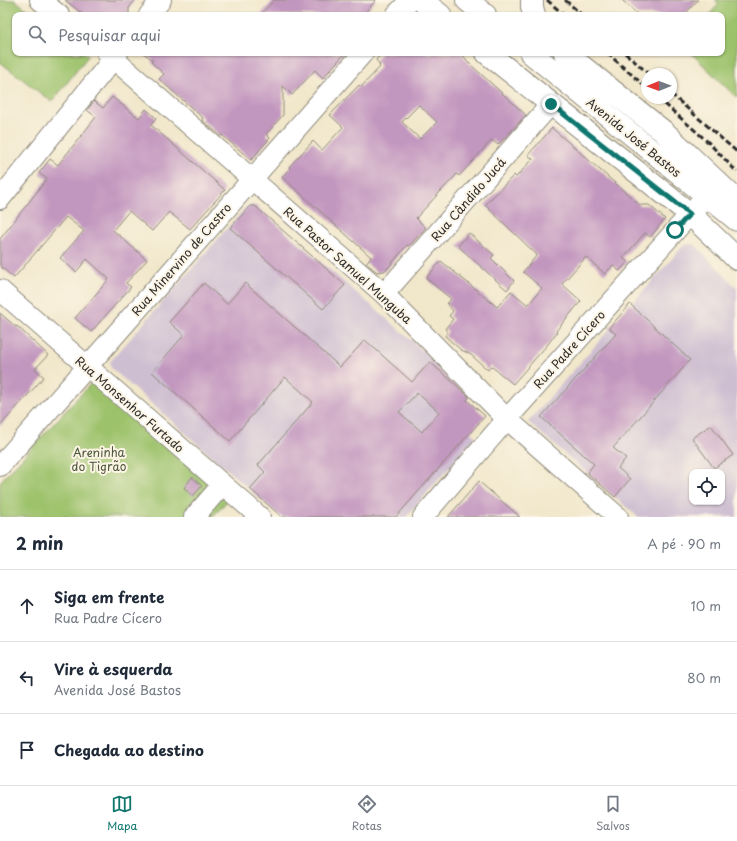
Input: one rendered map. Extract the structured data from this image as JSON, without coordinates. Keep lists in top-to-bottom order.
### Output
{
  "streets": {
    "main road": ["Avenida José Bastos"],
    "street": [
      "Rua Cândido Jucá",
      "Rua Minervino de Castro",
      "Rua Pastor Samuel Munguba",
      "Rua Padre Cícero",
      "Rua Monsenhor Furtado"
    ]
  },
  "crossings": [
    ["Avenida José Bastos", "Rua Cândido Jucá"],
    ["Avenida José Bastos", "Rua Padre Cícero"],
    ["Rua Cândido Jucá", "Rua Pastor Samuel Munguba"],
    ["Rua Minervino de Castro", "Rua Pastor Samuel Munguba"],
    ["Rua Minervino de Castro", "Rua Monsenhor Furtado"],
    ["Rua Pastor Samuel Munguba", "Rua Padre Cícero"]
  ],
  "parks": ["Areninha do Tigrão"],
  "north": "left",
  "page": {
    "search": "Pesquisar aqui",
    "heading": ["2 min", "A pé · 90 m"],
    "list": [
      ["Siga em frente", "Rua Padre Cícero", "10 m"],
      ["Vire à esquerda", "Avenida José Bastos", "80 m"],
      "Chegada ao destino"
    ],
    "nav": ["Mapa", "Rotas", "Salvos"]
  }
}
